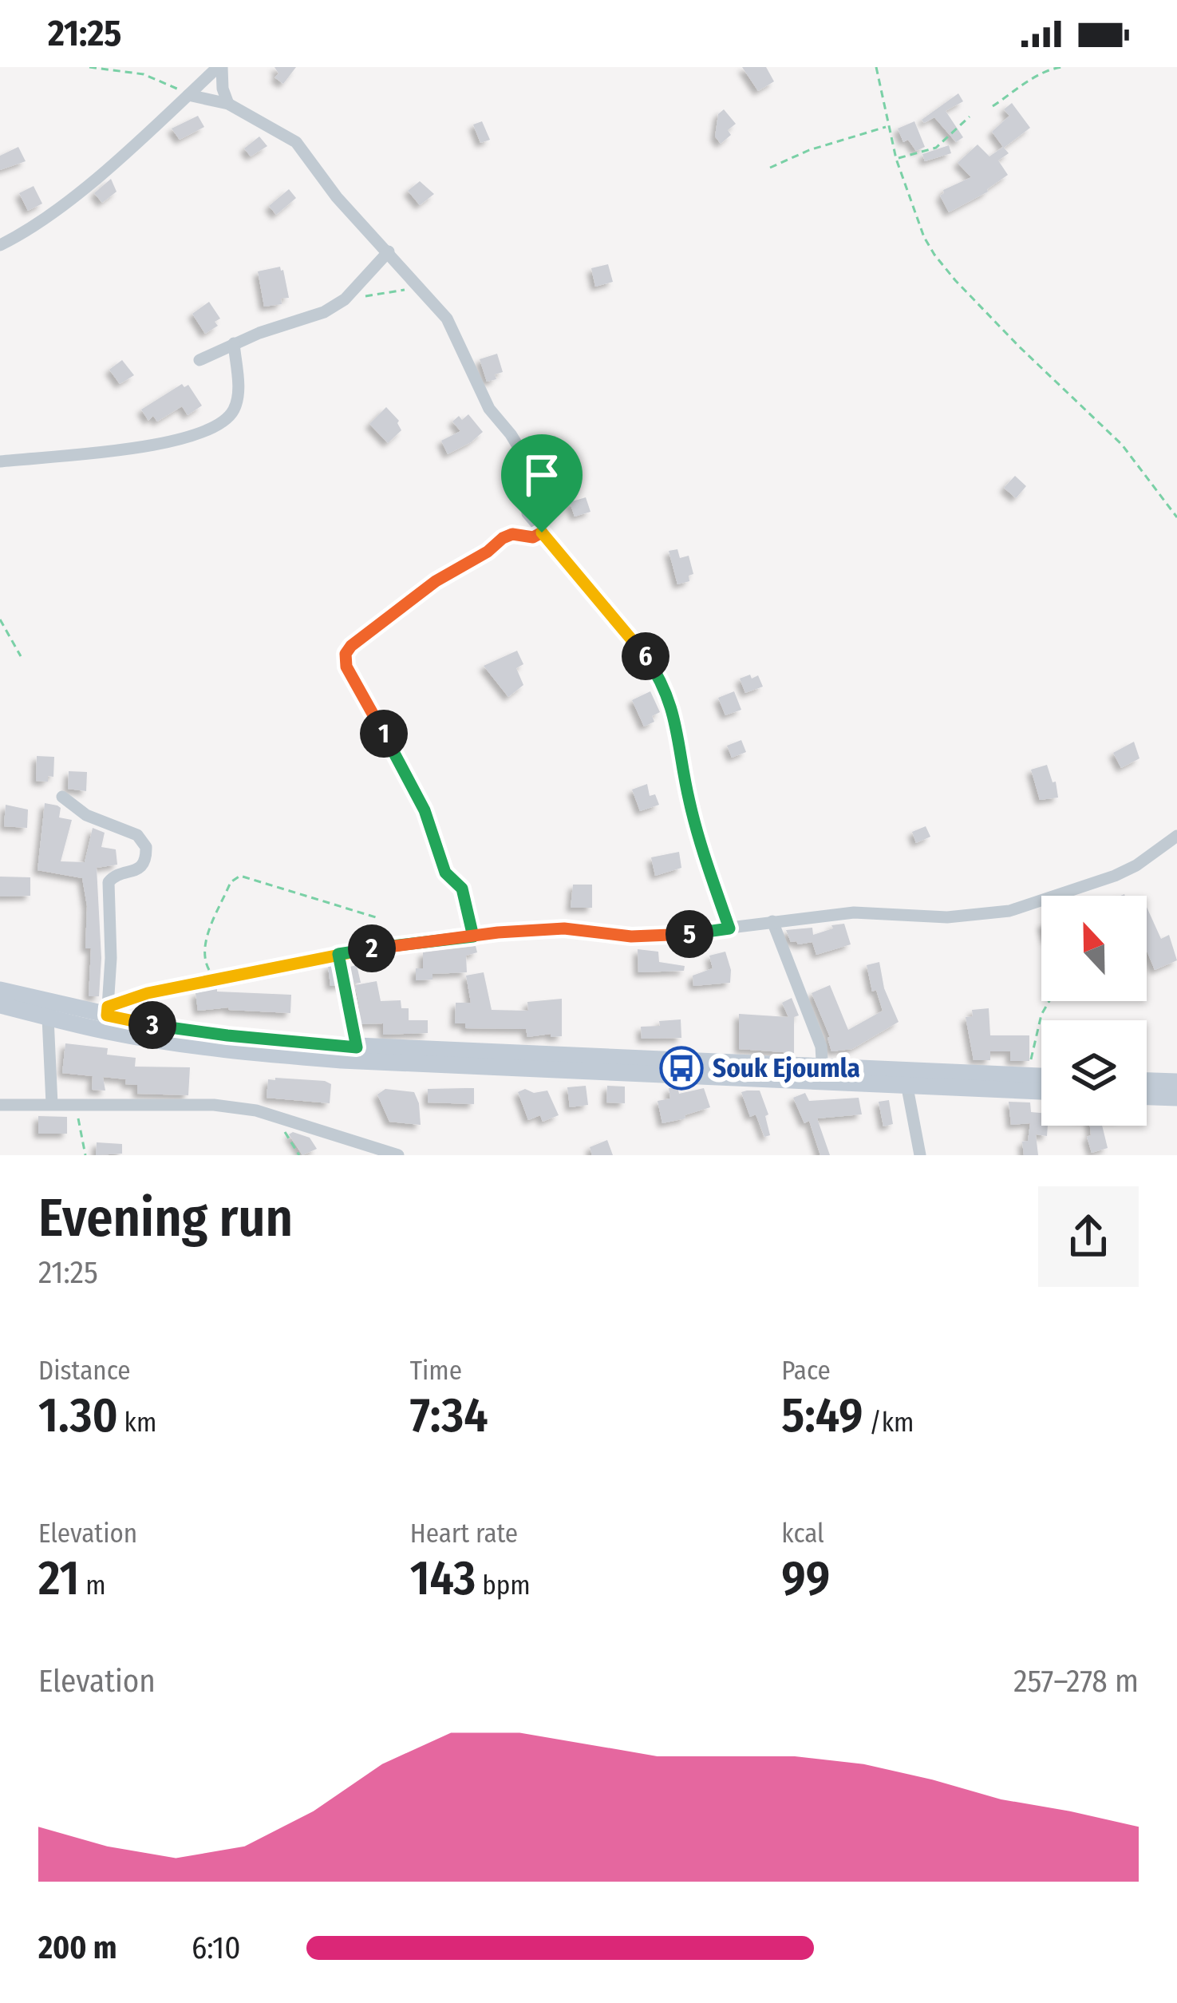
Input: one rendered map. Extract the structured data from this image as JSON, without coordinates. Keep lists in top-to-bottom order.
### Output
{
  "places": {
    "bus stop": ["Souk Ejoumla"]
  },
  "north": "top",
  "page": {
    "status": "21:25",
    "pins": [
      "6",
      "1",
      "5",
      "2",
      "3"
    ],
    "heading": ["Evening run", "21:25"],
    "stats": [
      ["Distance", "1.30 km"],
      ["Time", "7:34"],
      ["Pace", "5:49 /km"],
      ["Elevation", "21 m"],
      ["Heart rate", "143 bpm"],
      ["kcal", "99"]
    ],
    "chart": ["Elevation", "257–278 m"],
    "list": [
      {
        "name": "200 m",
        "note": "6:10"
      }
    ]
  }
}
